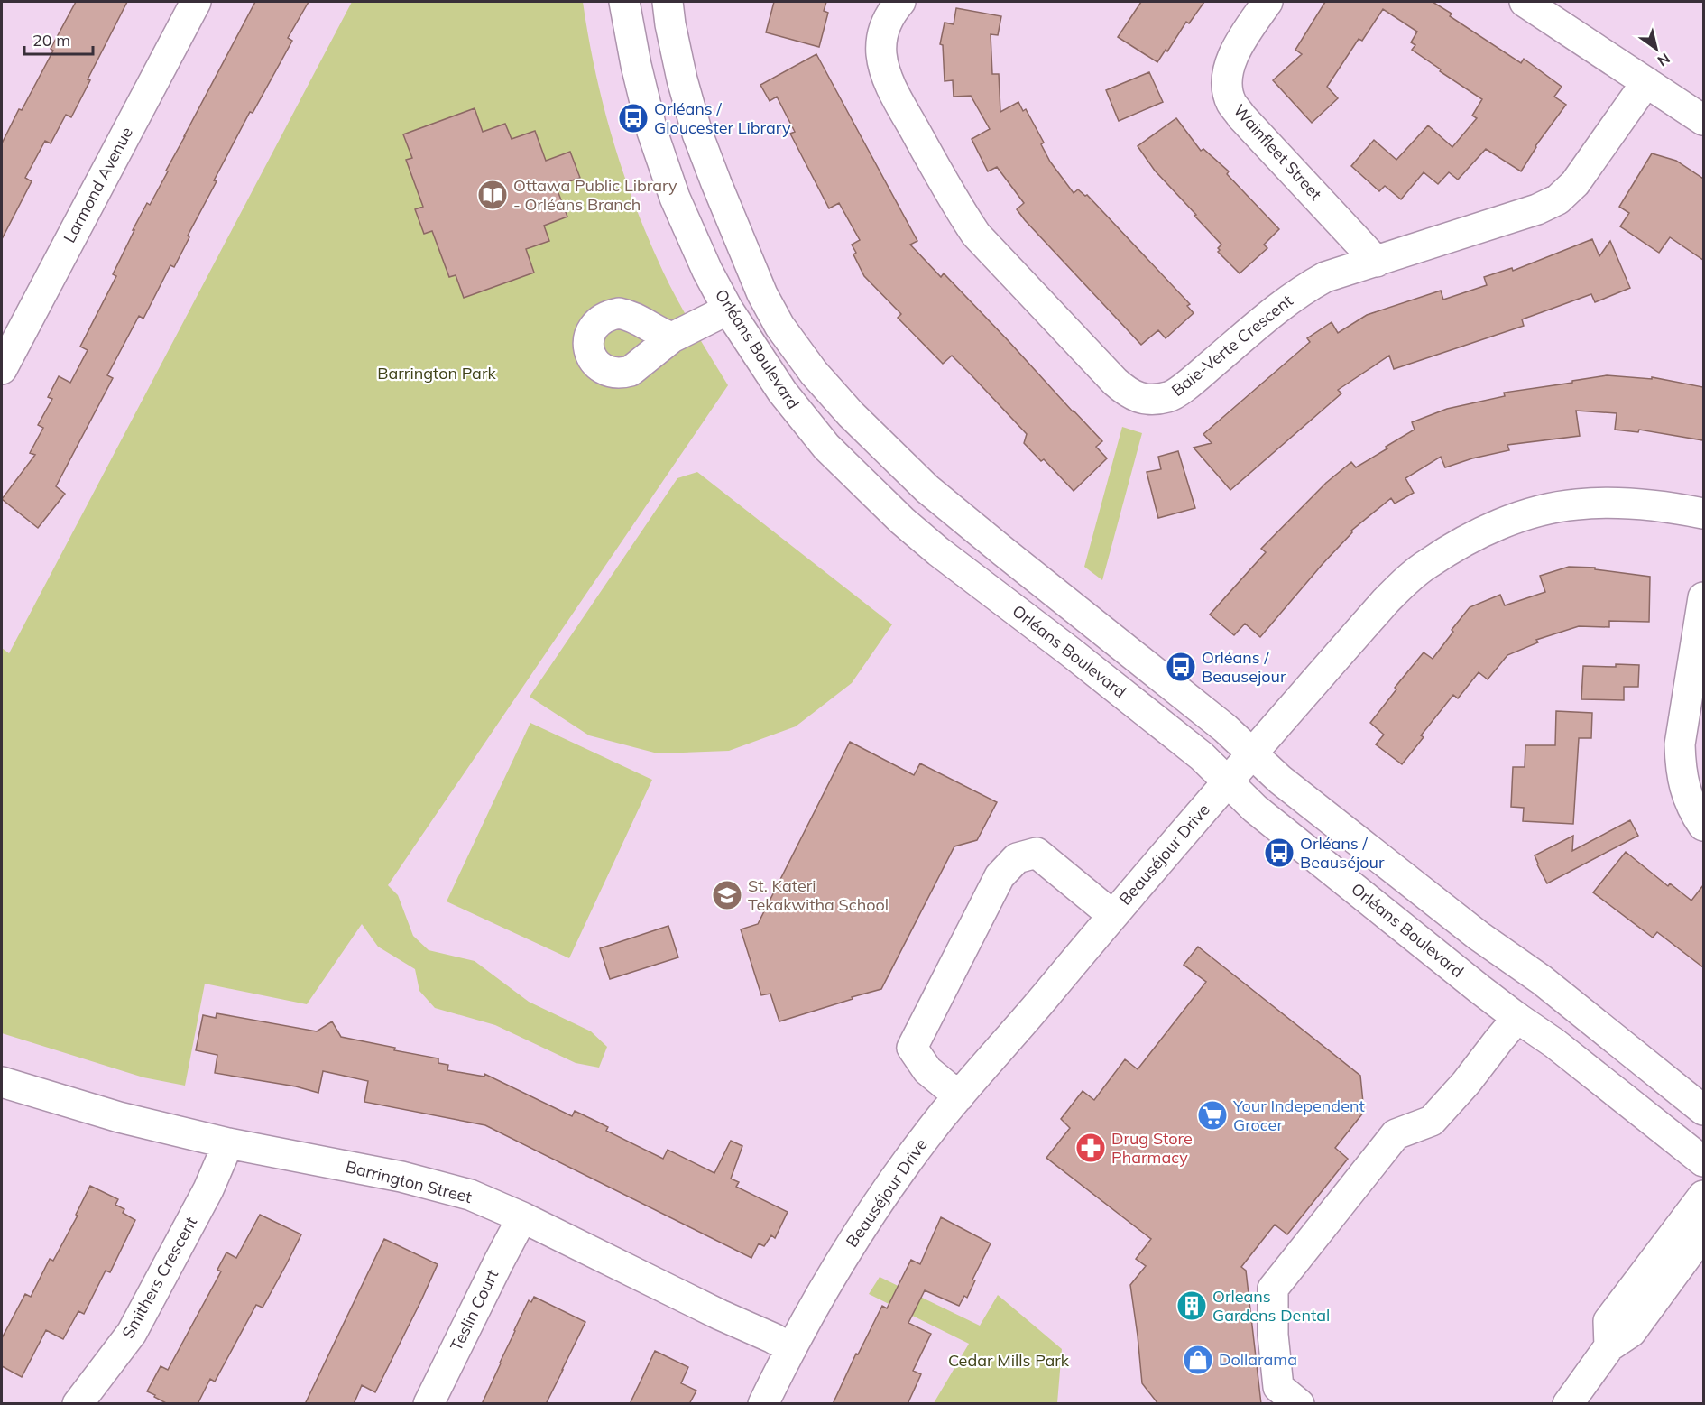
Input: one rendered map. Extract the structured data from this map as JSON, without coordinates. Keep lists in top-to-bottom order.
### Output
{
  "streets": {
    "street": [
      "Wainfleet Street",
      "Larmond Avenue",
      "Baie-Verte Crescent",
      "Orléans Boulevard",
      "Beauséjour Drive",
      "Barrington Street",
      "Smithers Crescent",
      "Teslin Court"
    ]
  },
  "crossings": [
    ["Wainfleet Street", "Baie-Verte Crescent"],
    ["Orléans Boulevard", "Beauséjour Drive"],
    ["Beauséjour Drive", "Barrington Street"],
    ["Barrington Street", "Smithers Crescent"],
    ["Barrington Street", "Teslin Court"]
  ],
  "parks": ["Barrington Park", "Cedar Mills Park"],
  "places": {
    "bus stop": ["Orléans / Gloucester Library", "Orléans / Beausejour", "Orléans / Beauséjour"],
    "library": ["Ottawa Public Library - Orléans Branch"],
    "school or university": ["St. Kateri Tekakwitha School"],
    "supermarket": ["Your Independent Grocer"],
    "pharmacy": ["Drug Store Pharmacy"],
    "building": ["Orleans Gardens Dental"],
    "shop": ["Dollarama"]
  },
  "scale_bar": "20 m",
  "north": "bottom right"
}
